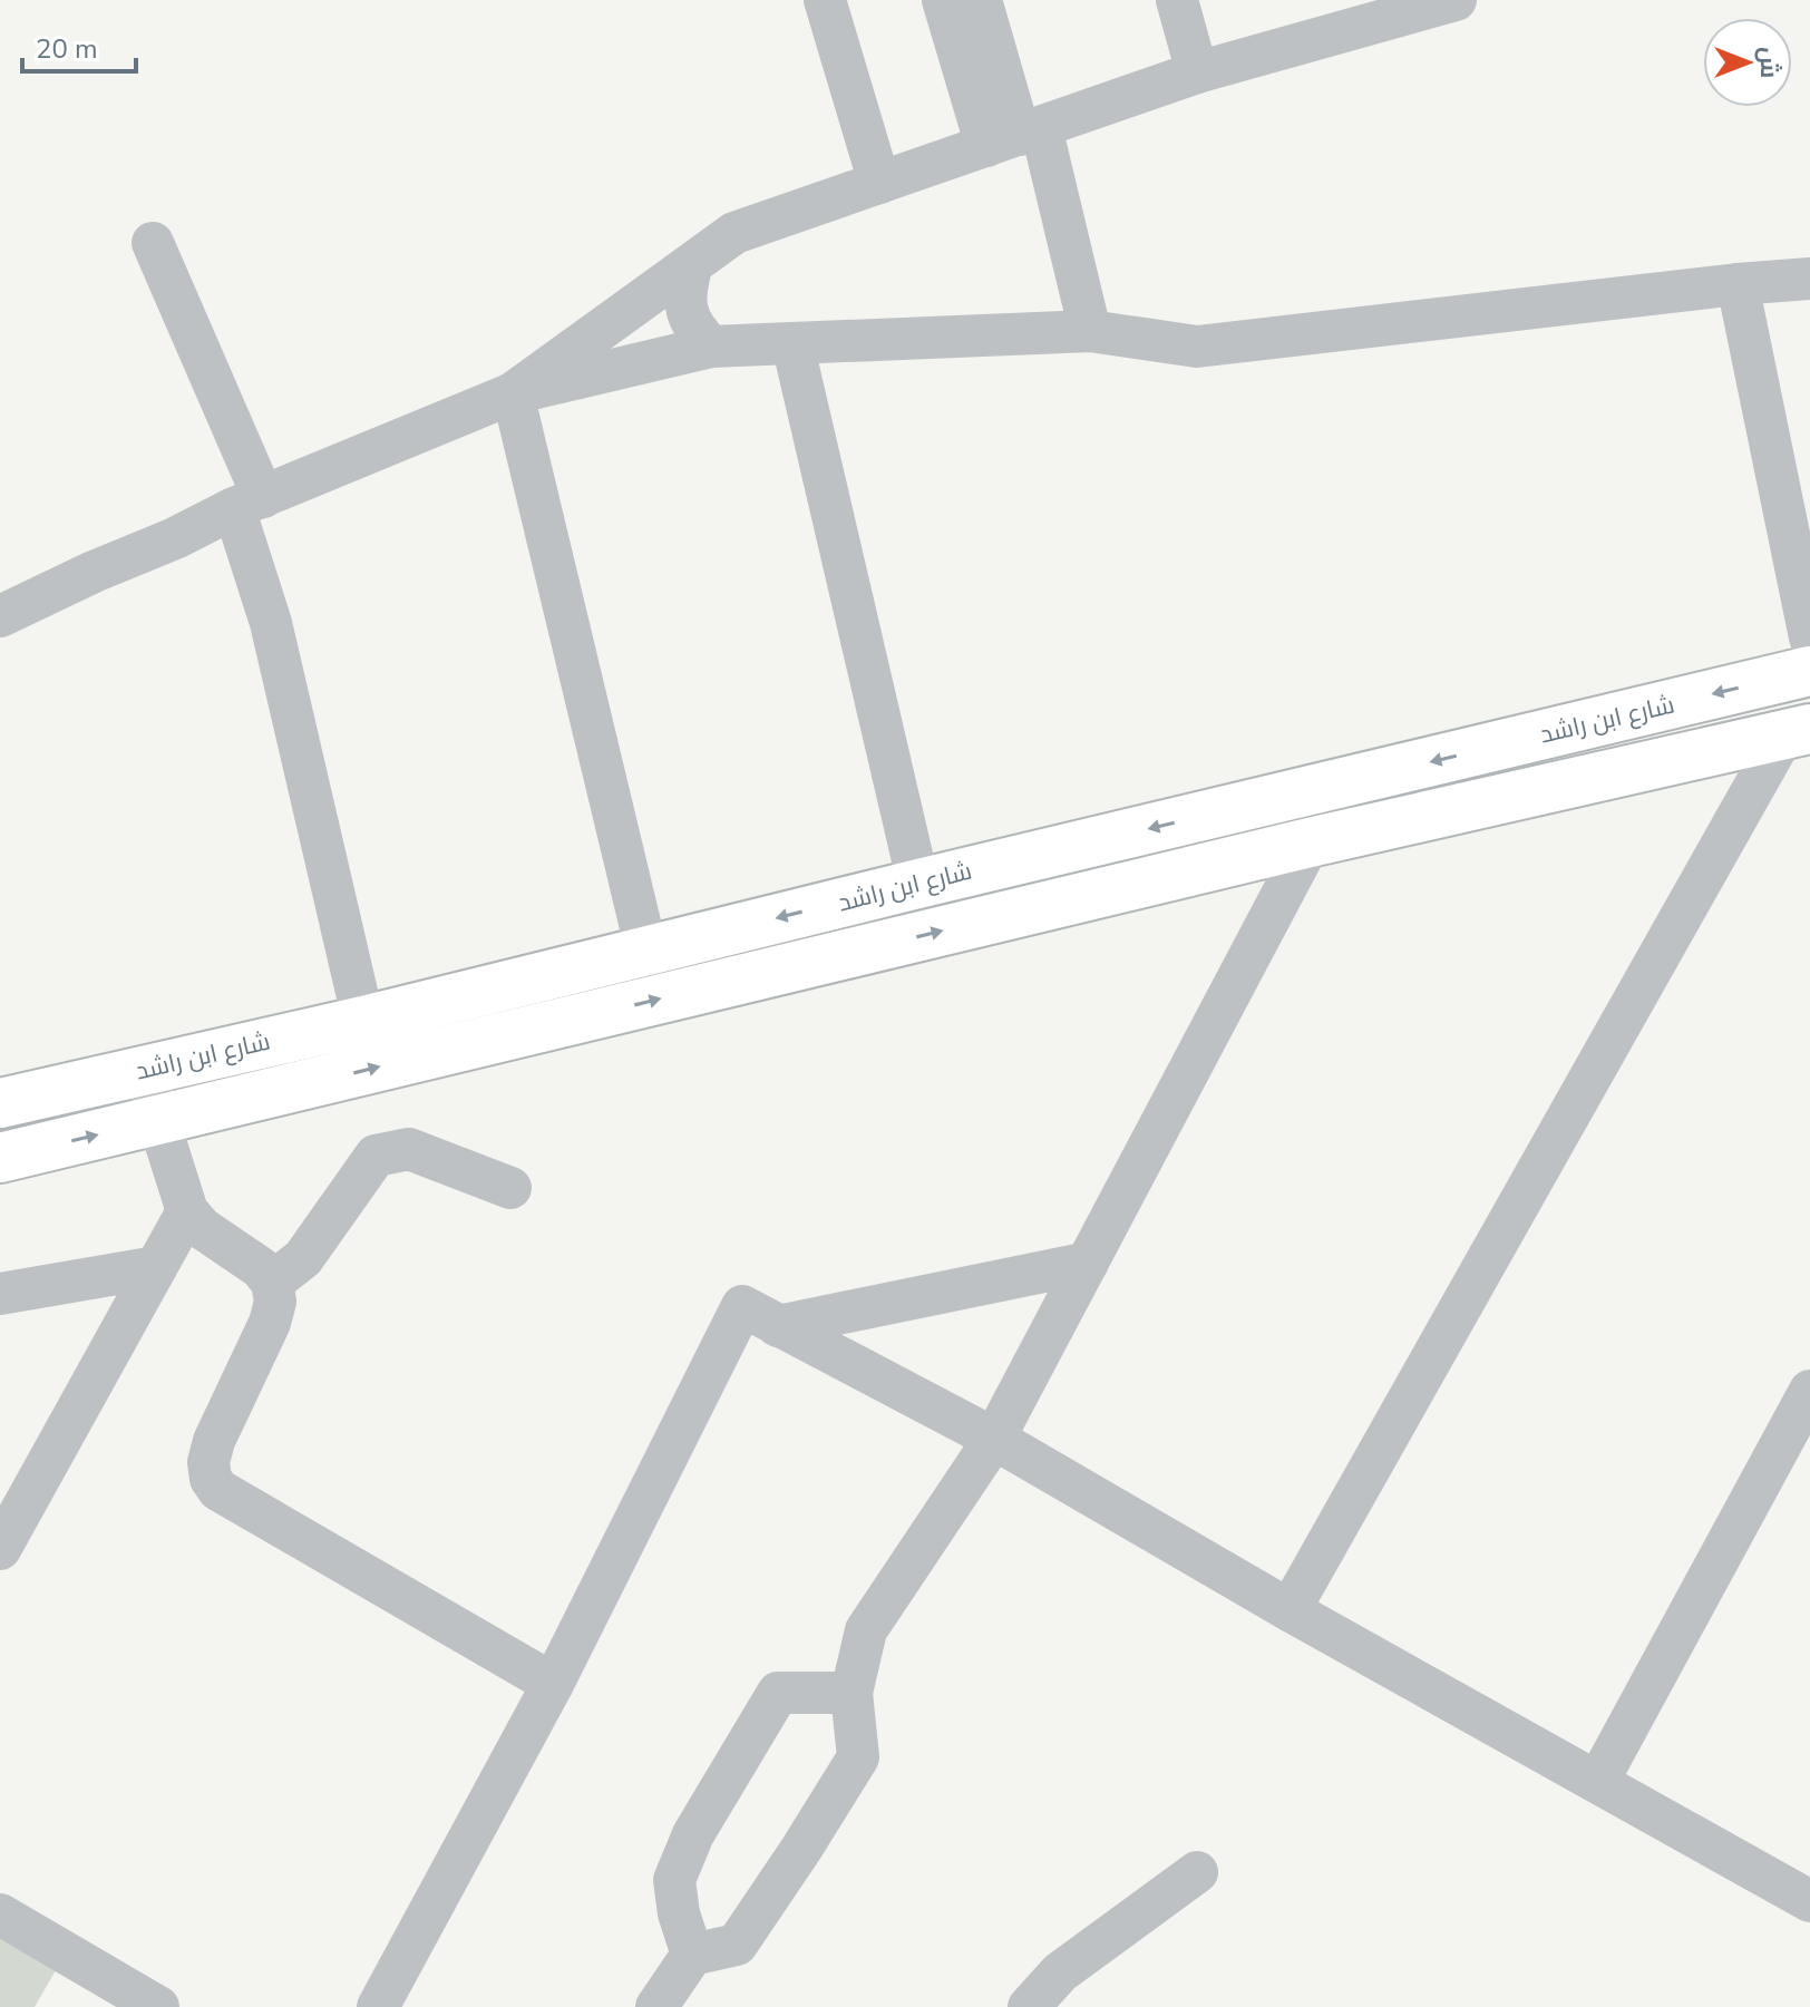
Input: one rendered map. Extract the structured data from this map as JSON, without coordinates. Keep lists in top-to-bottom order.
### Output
{
  "streets": {
    "main road": ["شارع ابن راشد"]
  },
  "scale_bar": "20 m",
  "north": "right"
}
